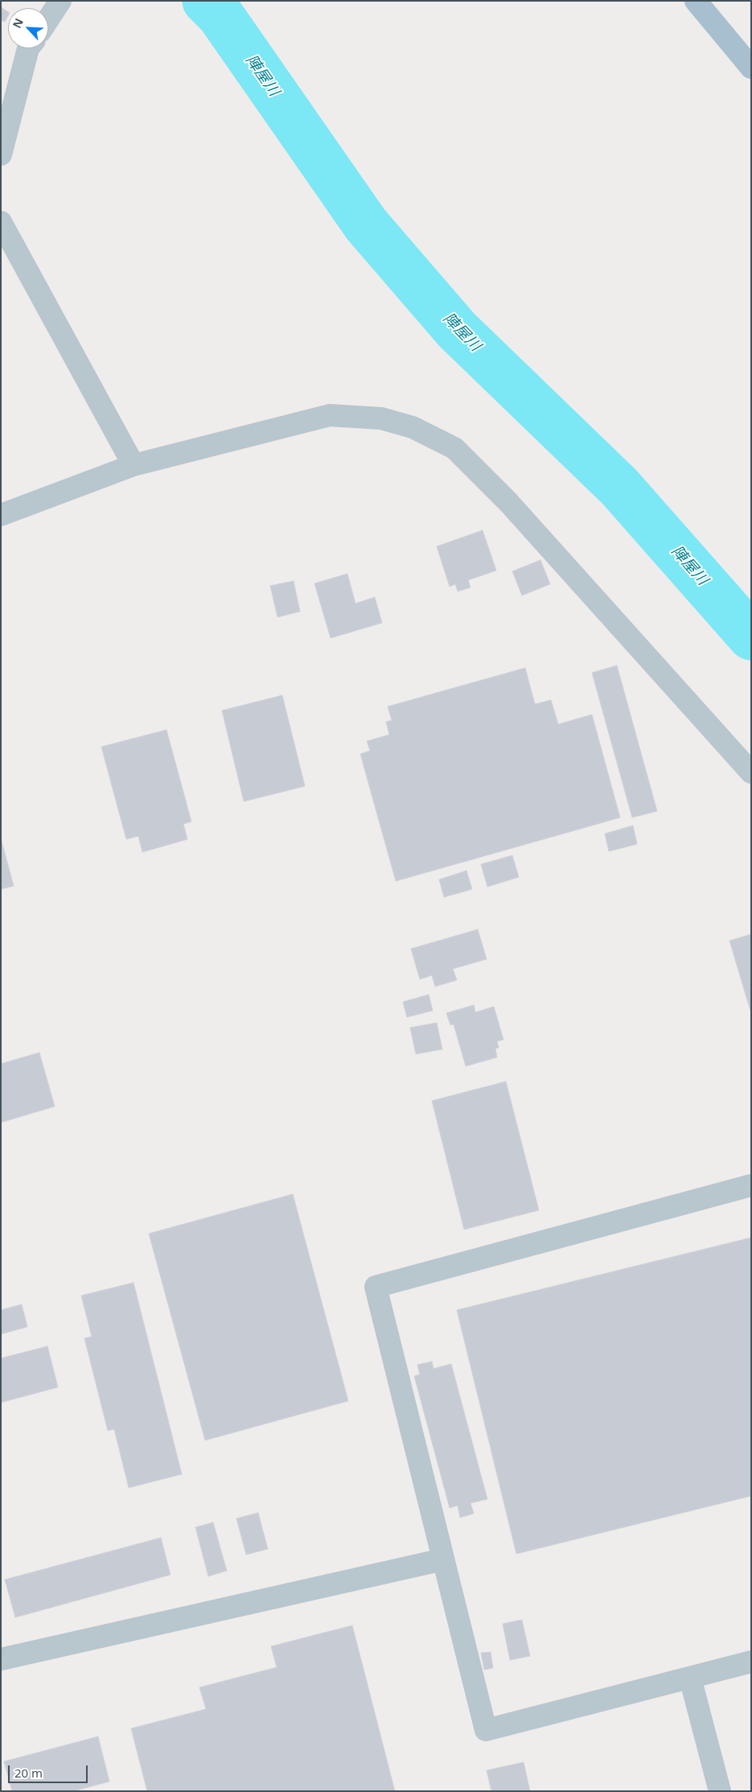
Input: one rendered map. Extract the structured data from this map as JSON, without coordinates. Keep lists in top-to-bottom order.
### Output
{
  "water": ["陣屋川"],
  "scale_bar": "20 m",
  "north": "top left"
}
